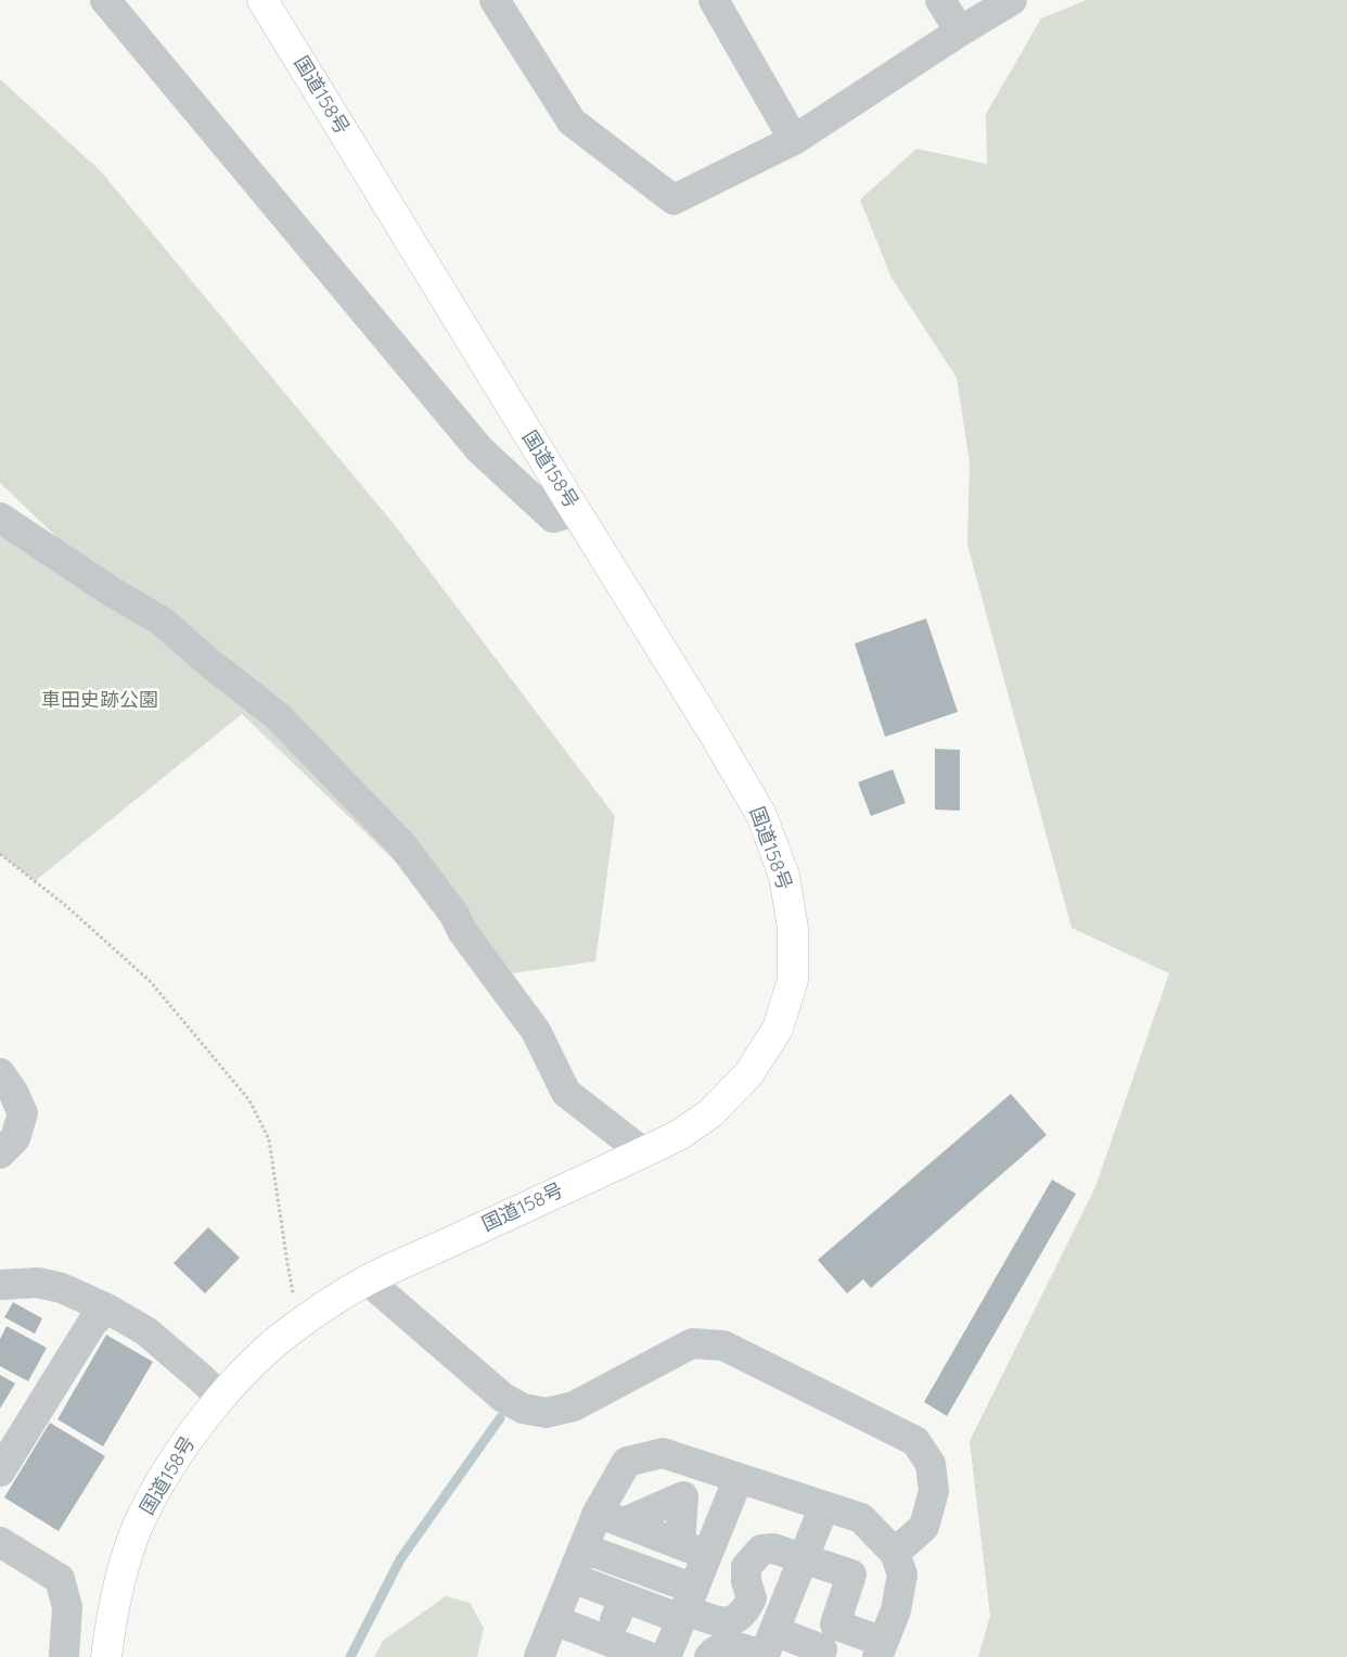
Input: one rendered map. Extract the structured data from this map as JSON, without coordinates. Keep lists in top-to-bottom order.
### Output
{
  "streets": {
    "highway": ["国道158号"]
  },
  "parks": ["車田史跡公園"]
}
